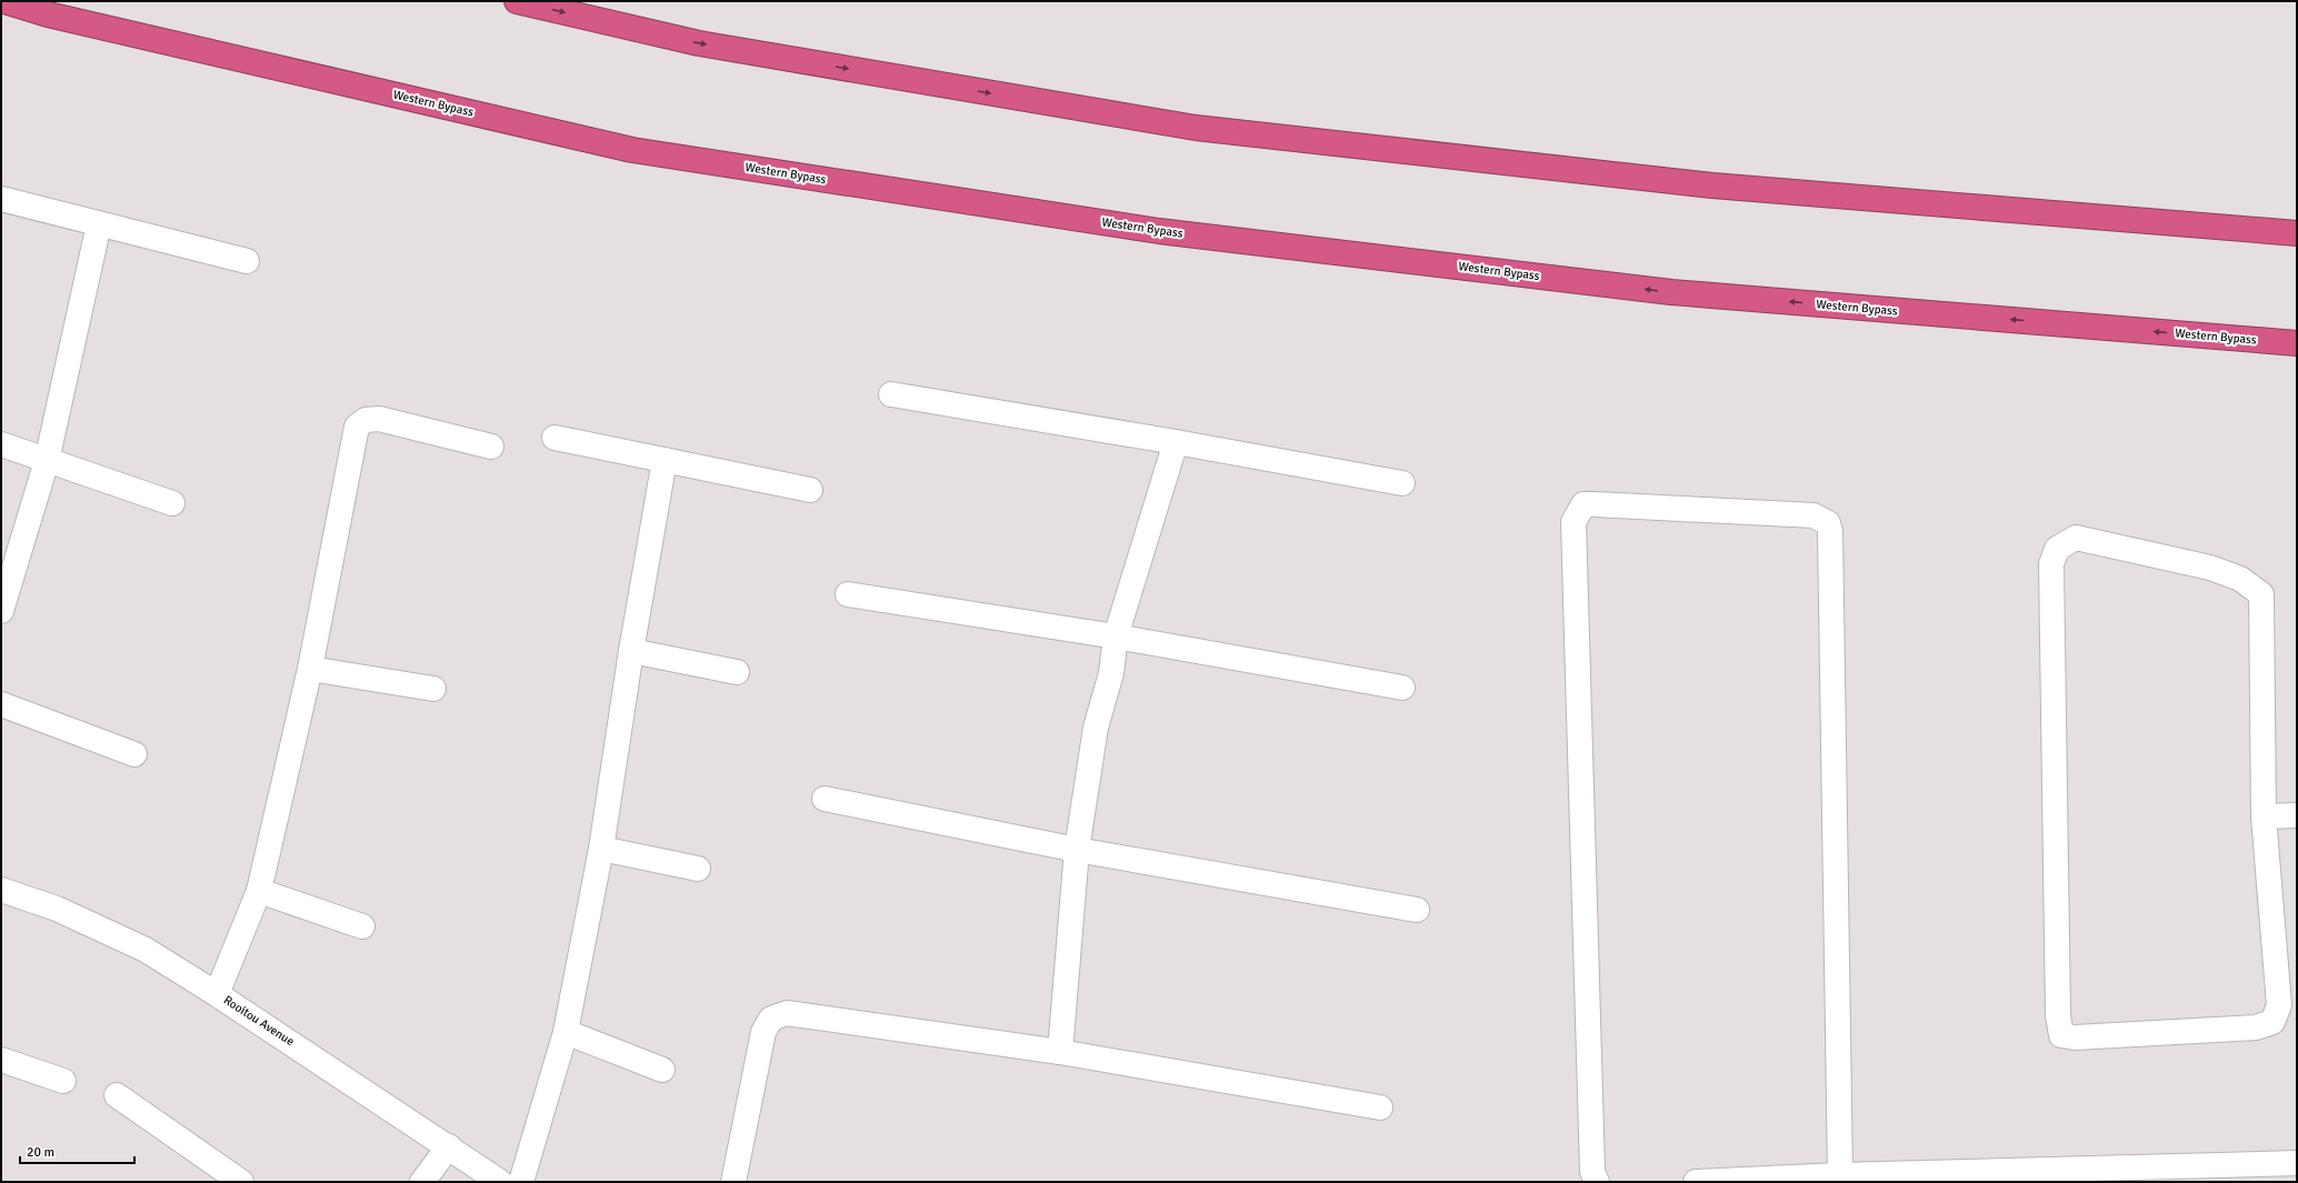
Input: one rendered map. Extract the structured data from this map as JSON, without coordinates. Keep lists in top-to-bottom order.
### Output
{
  "streets": {
    "highway": ["Western Bypass"],
    "street": ["Rooitou Avenue"]
  },
  "scale_bar": "20 m"
}
